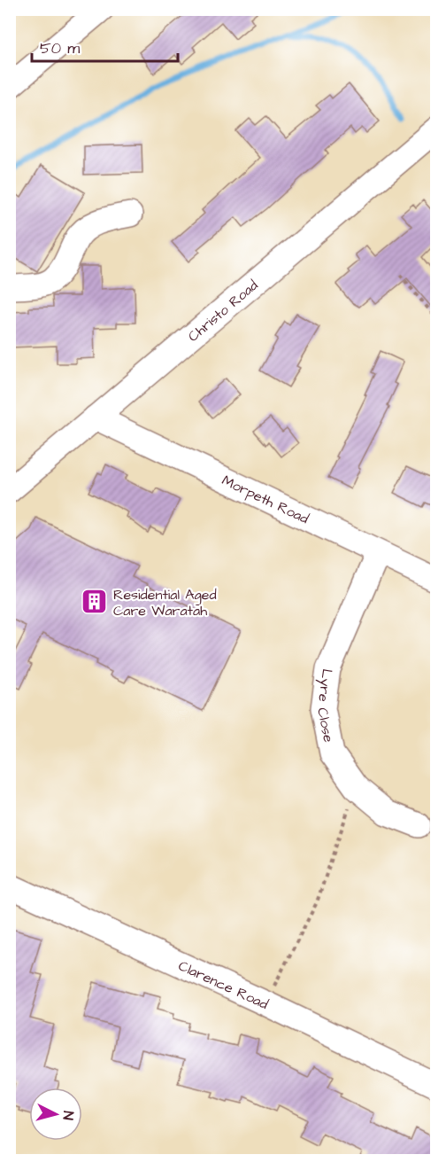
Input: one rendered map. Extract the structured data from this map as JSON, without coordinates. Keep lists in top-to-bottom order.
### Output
{
  "streets": {
    "street": [
      "Christo Road",
      "Morpeth Road",
      "Lyre Close",
      "Clarence Road"
    ]
  },
  "crossings": [
    ["Christo Road", "Morpeth Road"],
    ["Morpeth Road", "Lyre Close"]
  ],
  "places": {
    "building": ["Residential Aged Care Waratah"]
  },
  "scale_bar": "50 m",
  "north": "right"
}
